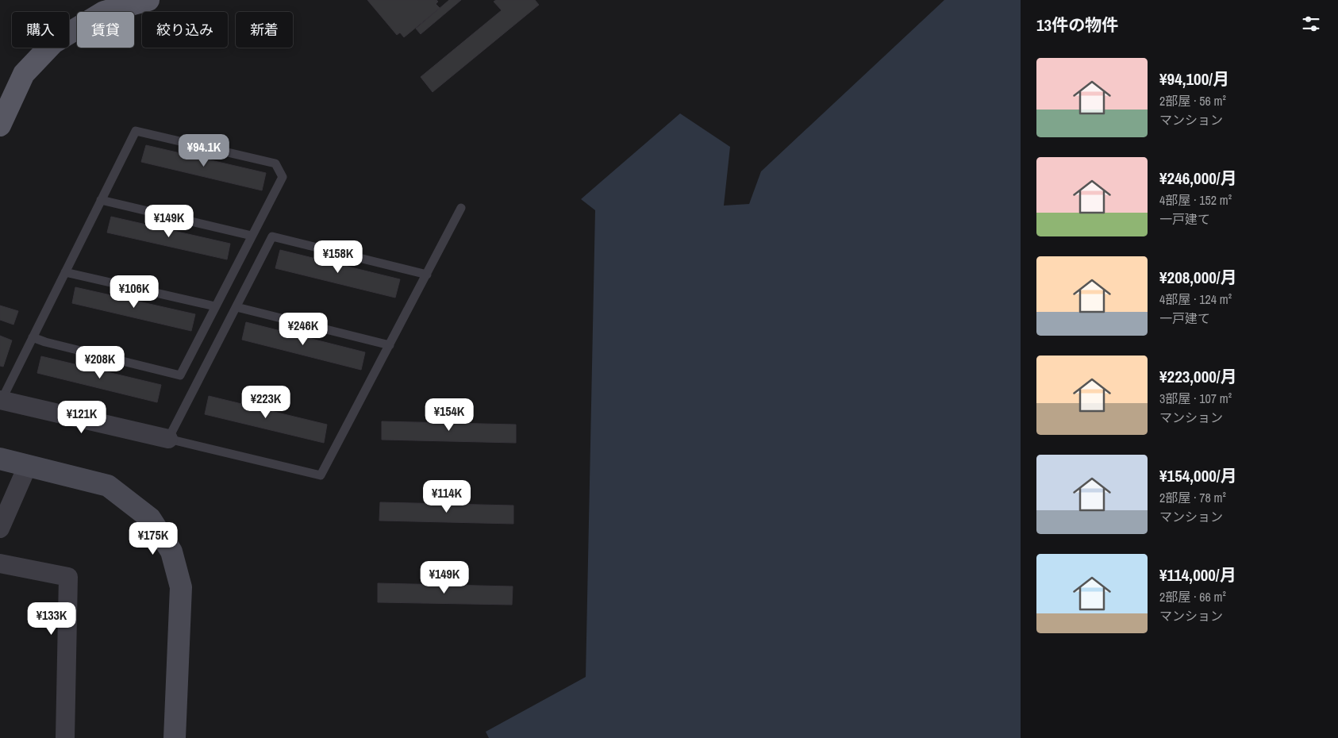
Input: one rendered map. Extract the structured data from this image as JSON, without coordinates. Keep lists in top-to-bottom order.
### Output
{
  "page": {
    "heading": "13件の物件",
    "chip": [
      "購入",
      "賃貸",
      "絞り込み",
      "新着"
    ],
    "list": [
      {
        "name": "¥94,100/月",
        "note": "2部屋 · 56 m² · マンション"
      },
      {
        "name": "¥246,000/月",
        "note": "4部屋 · 152 m² · 一戸建て"
      },
      {
        "name": "¥208,000/月",
        "note": "4部屋 · 124 m² · 一戸建て"
      },
      {
        "name": "¥223,000/月",
        "note": "3部屋 · 107 m² · マンション"
      },
      {
        "name": "¥154,000/月",
        "note": "2部屋 · 78 m² · マンション"
      },
      {
        "name": "¥114,000/月",
        "note": "2部屋 · 66 m² · マンション"
      }
    ],
    "price": [
      "¥94.1K",
      "¥149K",
      "¥158K",
      "¥106K",
      "¥246K",
      "¥208K",
      "¥223K",
      "¥154K",
      "¥121K",
      "¥114K",
      "¥175K",
      "¥149K",
      "¥133K"
    ]
  }
}
